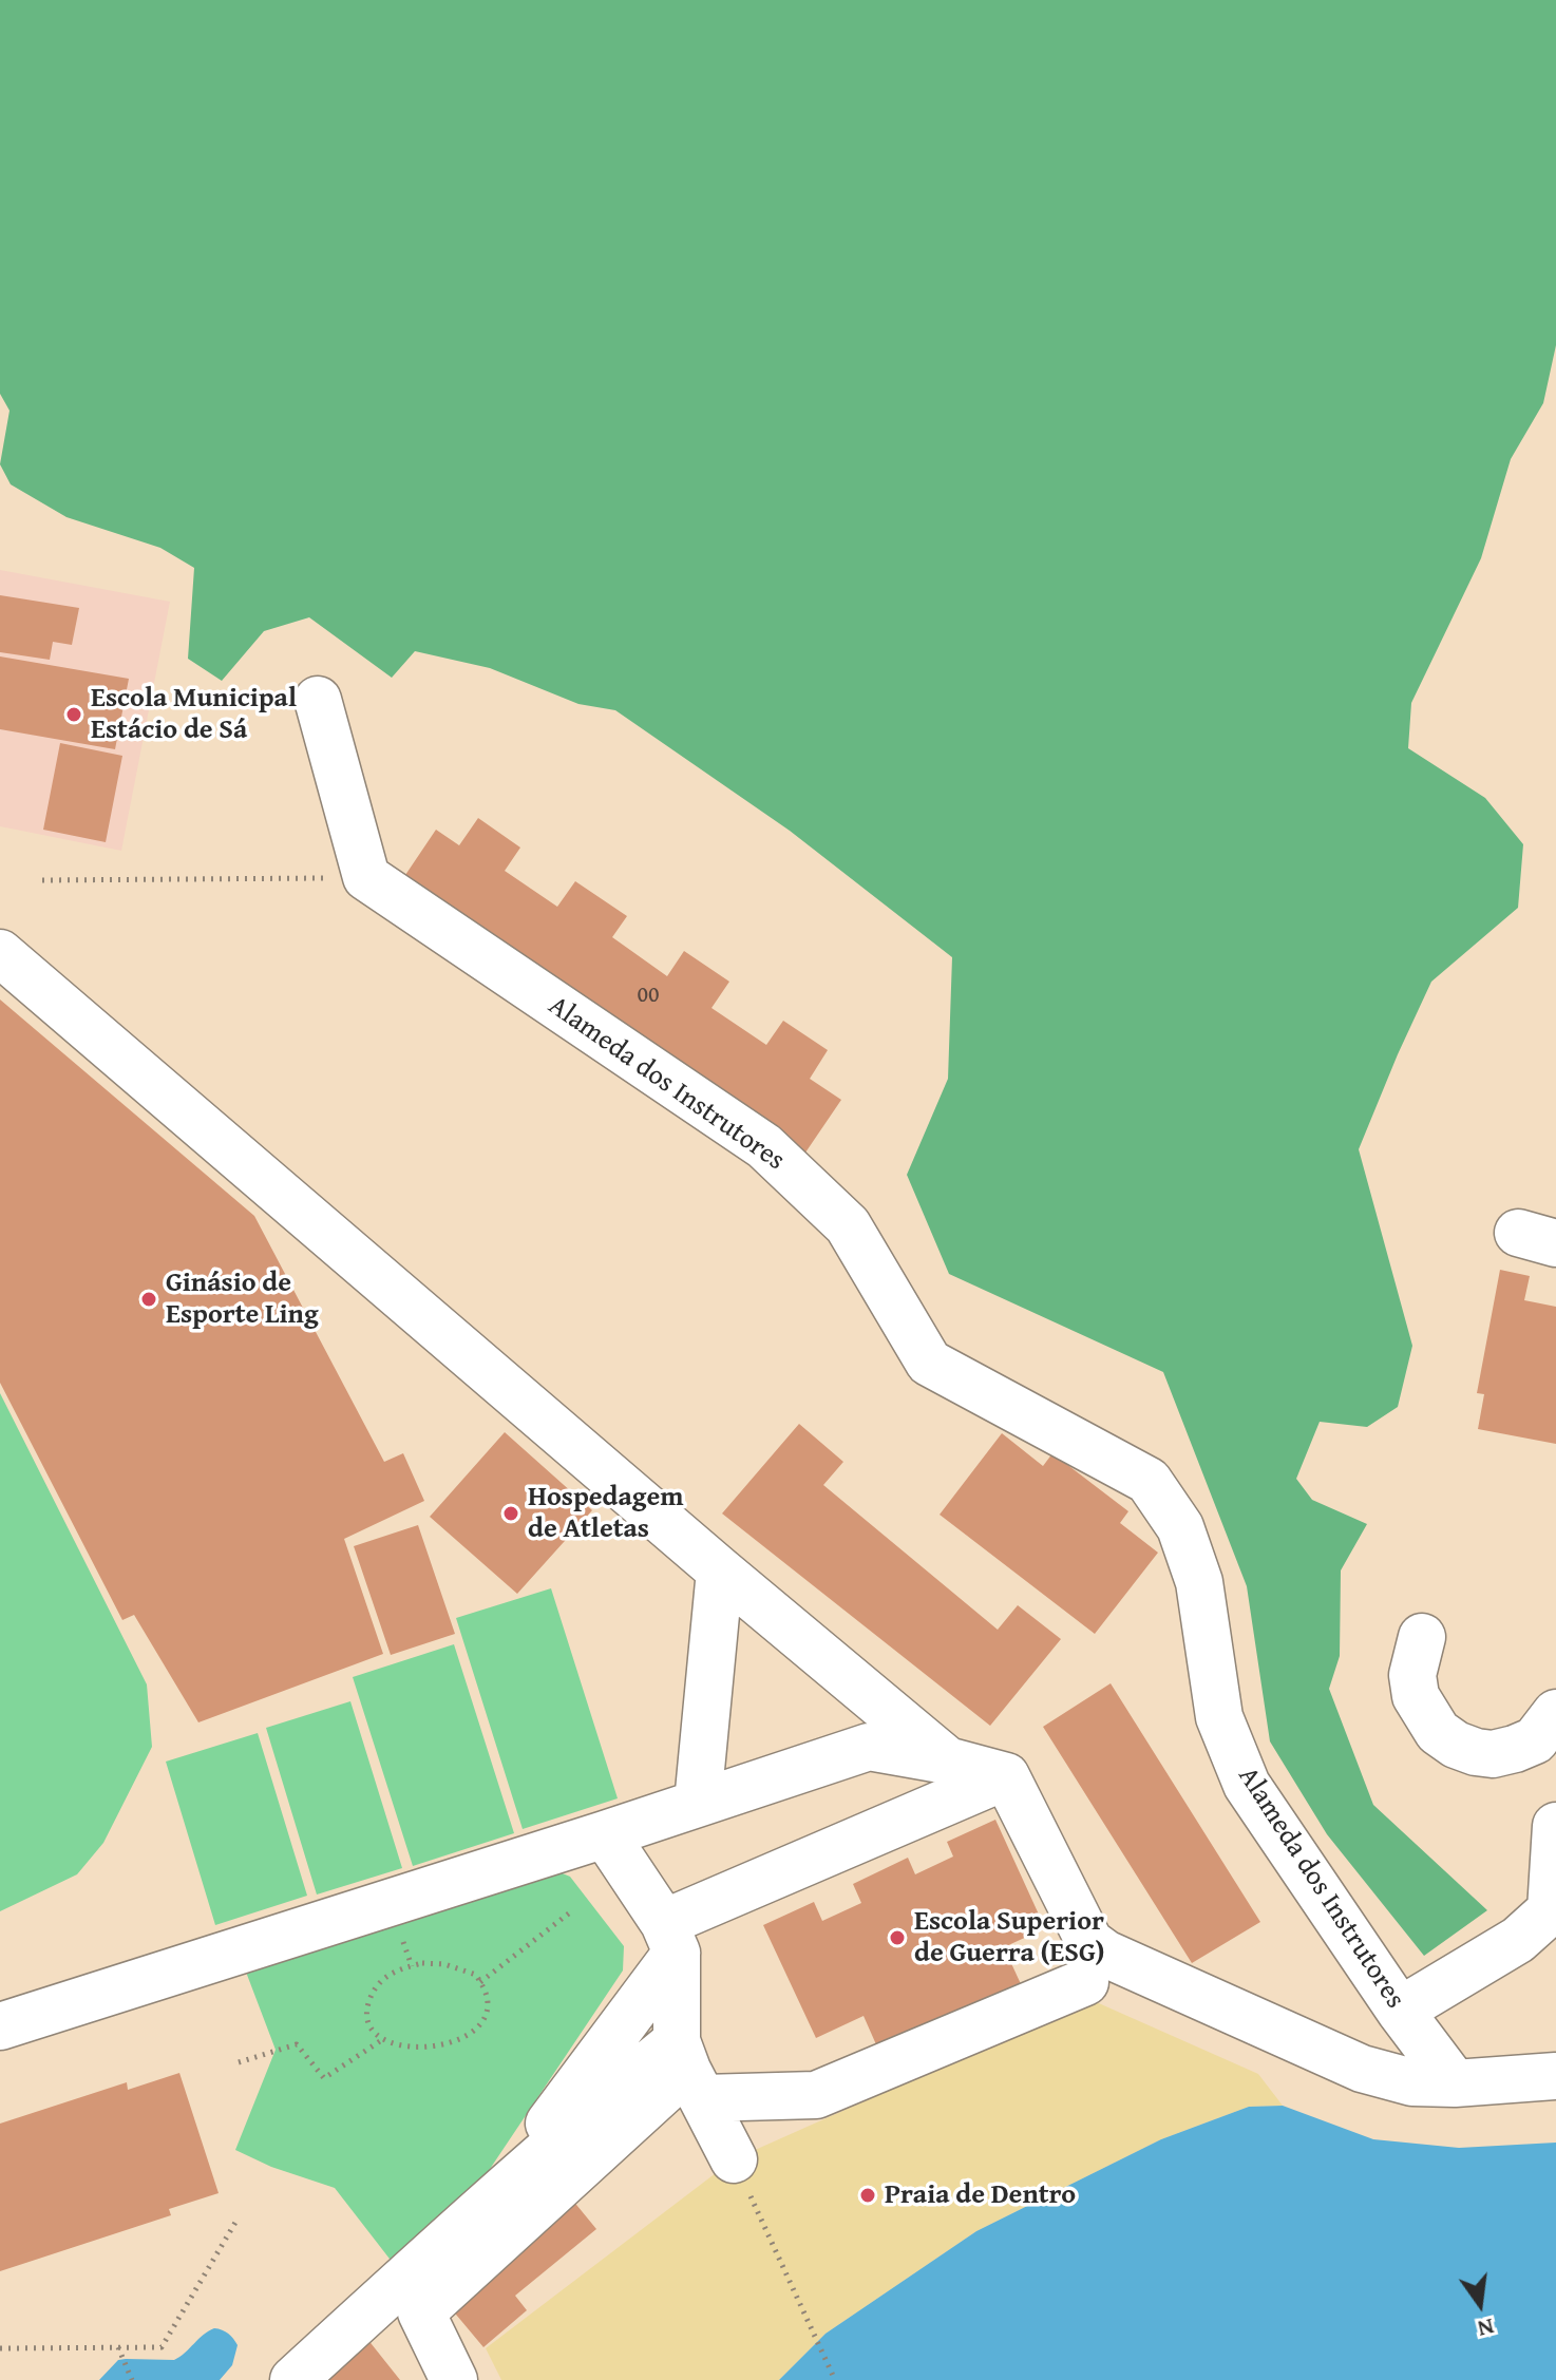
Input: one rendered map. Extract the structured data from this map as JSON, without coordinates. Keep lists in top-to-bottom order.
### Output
{
  "streets": {
    "street": ["Alameda dos Instrutores"]
  },
  "places": [
    "Escola Municipal Estácio de Sá",
    "Ginásio de Esporte Ling",
    "Hospedagem de Atletas",
    "Escola Superior de Guerra (ESG)",
    "Praia de Dentro"
  ],
  "house_numbers": ["00"],
  "north": "bottom"
}
